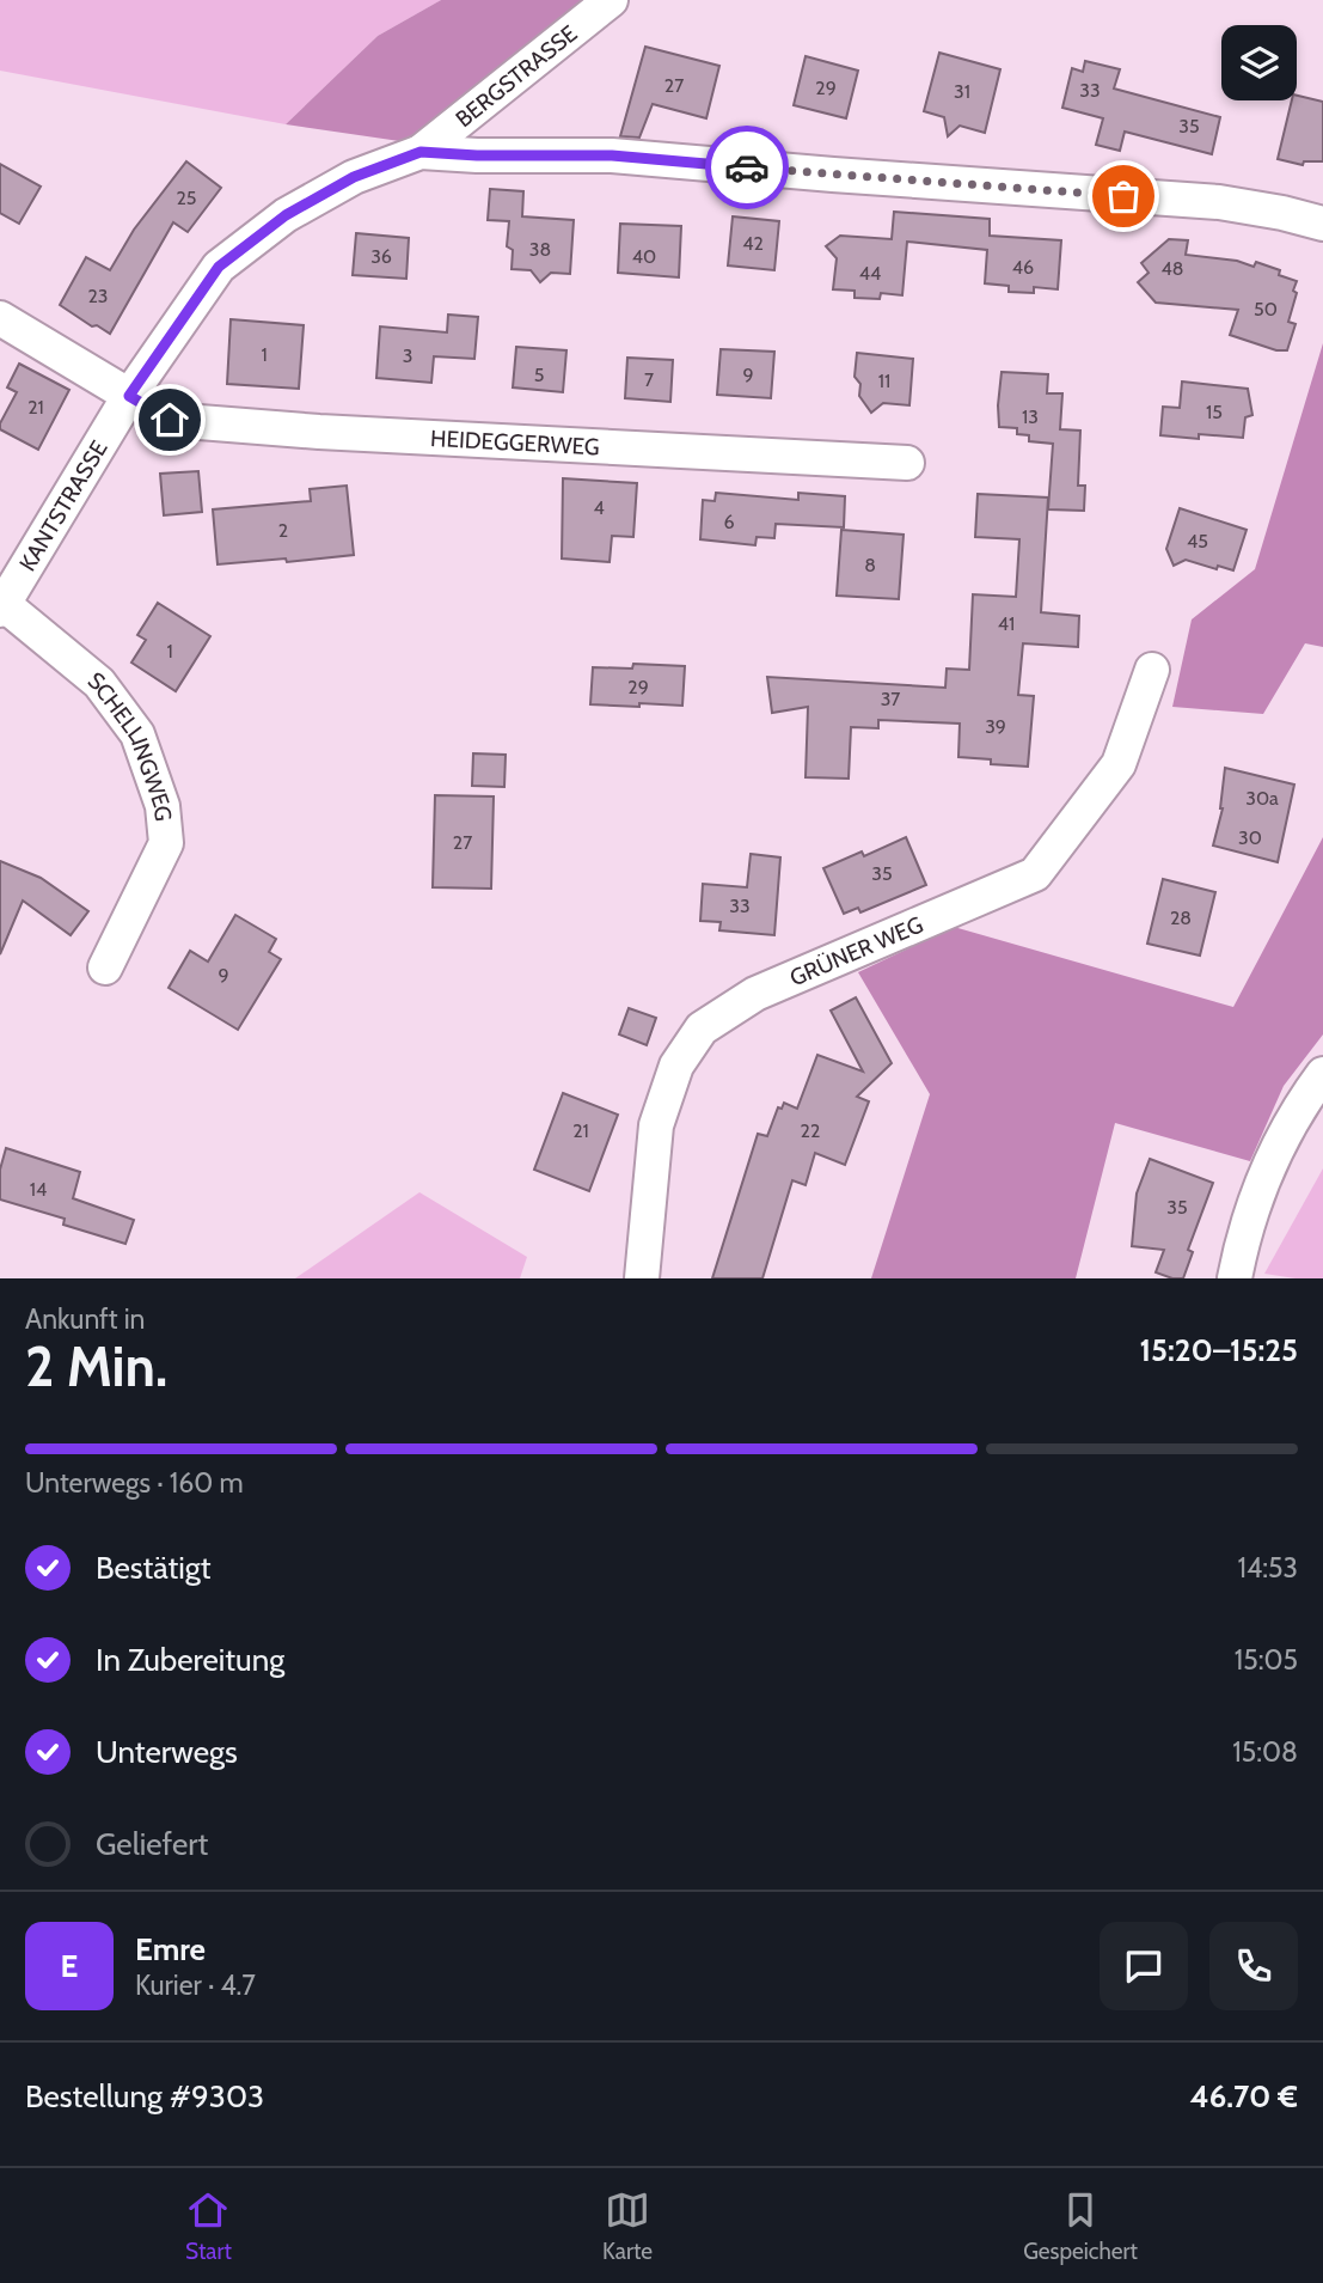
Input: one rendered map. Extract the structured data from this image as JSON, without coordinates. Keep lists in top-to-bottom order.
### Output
{
  "streets": {
    "street": [
      "BERGSTRASSE",
      "HEIDEGGERWEG",
      "KANTSTRASSE",
      "SCHELLINGWEG",
      "GRÜNER WEG"
    ]
  },
  "crossings": [
    ["BERGSTRASSE", "KANTSTRASSE"],
    ["HEIDEGGERWEG", "KANTSTRASSE"],
    ["KANTSTRASSE", "SCHELLINGWEG"]
  ],
  "house_numbers": [
    "27",
    "29",
    "33",
    "31",
    "35",
    "25",
    "42",
    "38",
    "36",
    "40",
    "46",
    "48",
    "44",
    "23",
    "50",
    "1",
    "3",
    "5",
    "9",
    "7",
    "11",
    "21",
    "15",
    "13",
    "4",
    "6",
    "2",
    "45",
    "8",
    "41",
    "1",
    "29",
    "37",
    "39",
    "30a",
    "30",
    "27",
    "35",
    "33",
    "28",
    "9",
    "21",
    "22",
    "14",
    "35"
  ],
  "page": {
    "heading": ["2 Min.", "Ankunft in", "15:20–15:25"],
    "panel": [
      "Emre",
      "Kurier · 4.7",
      "Bestellung #9303",
      "46.70 €"
    ],
    "bar": "Unterwegs · 160 m",
    "list": [
      ["Bestätigt", "14:53"],
      ["In Zubereitung", "15:05"],
      ["Unterwegs", "15:08"],
      "Geliefert"
    ],
    "round": "E",
    "tabs": ["Start", "Karte", "Gespeichert"]
  }
}
